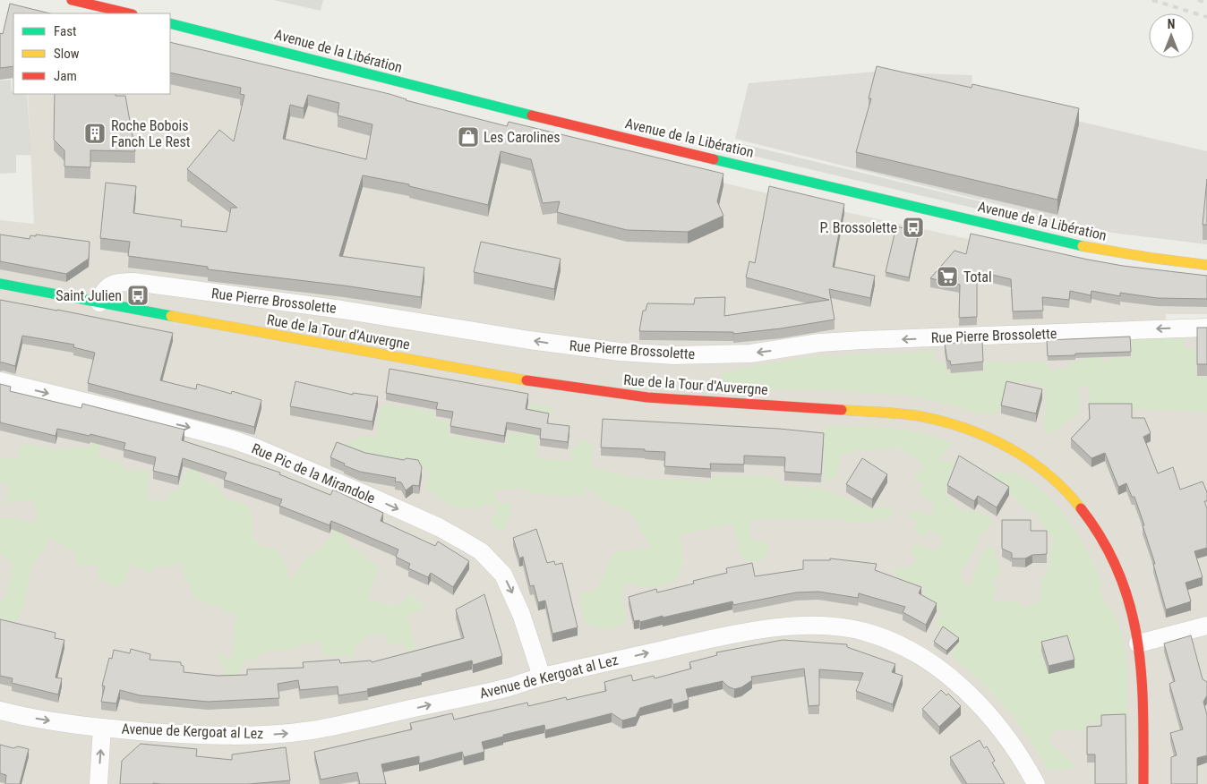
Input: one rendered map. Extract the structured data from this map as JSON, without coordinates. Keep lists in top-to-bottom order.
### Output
{
  "streets": {
    "street": [
      "Avenue de la Libération",
      "Rue Pierre Brossolette",
      "Rue de la Tour d'Auvergne",
      "Rue Pic de la Mirandole",
      "Avenue de Kergoat al Lez"
    ]
  },
  "crossings": [
    ["Rue Pierre Brossolette", "Rue de la Tour d'Auvergne"],
    ["Rue Pic de la Mirandole", "Avenue de Kergoat al Lez"]
  ],
  "one_way": ["Rue Pierre Brossolette", "Rue Pic de la Mirandole", "Avenue de Kergoat al Lez"],
  "places": {
    "building": ["Roche Bobois Fanch Le Rest"],
    "shop": ["Les Carolines"],
    "bus stop": ["P. Brossolette", "Saint Julien"],
    "supermarket": ["Total"]
  },
  "legend": ["Fast", "Slow", "Jam"],
  "north": "top"
}
